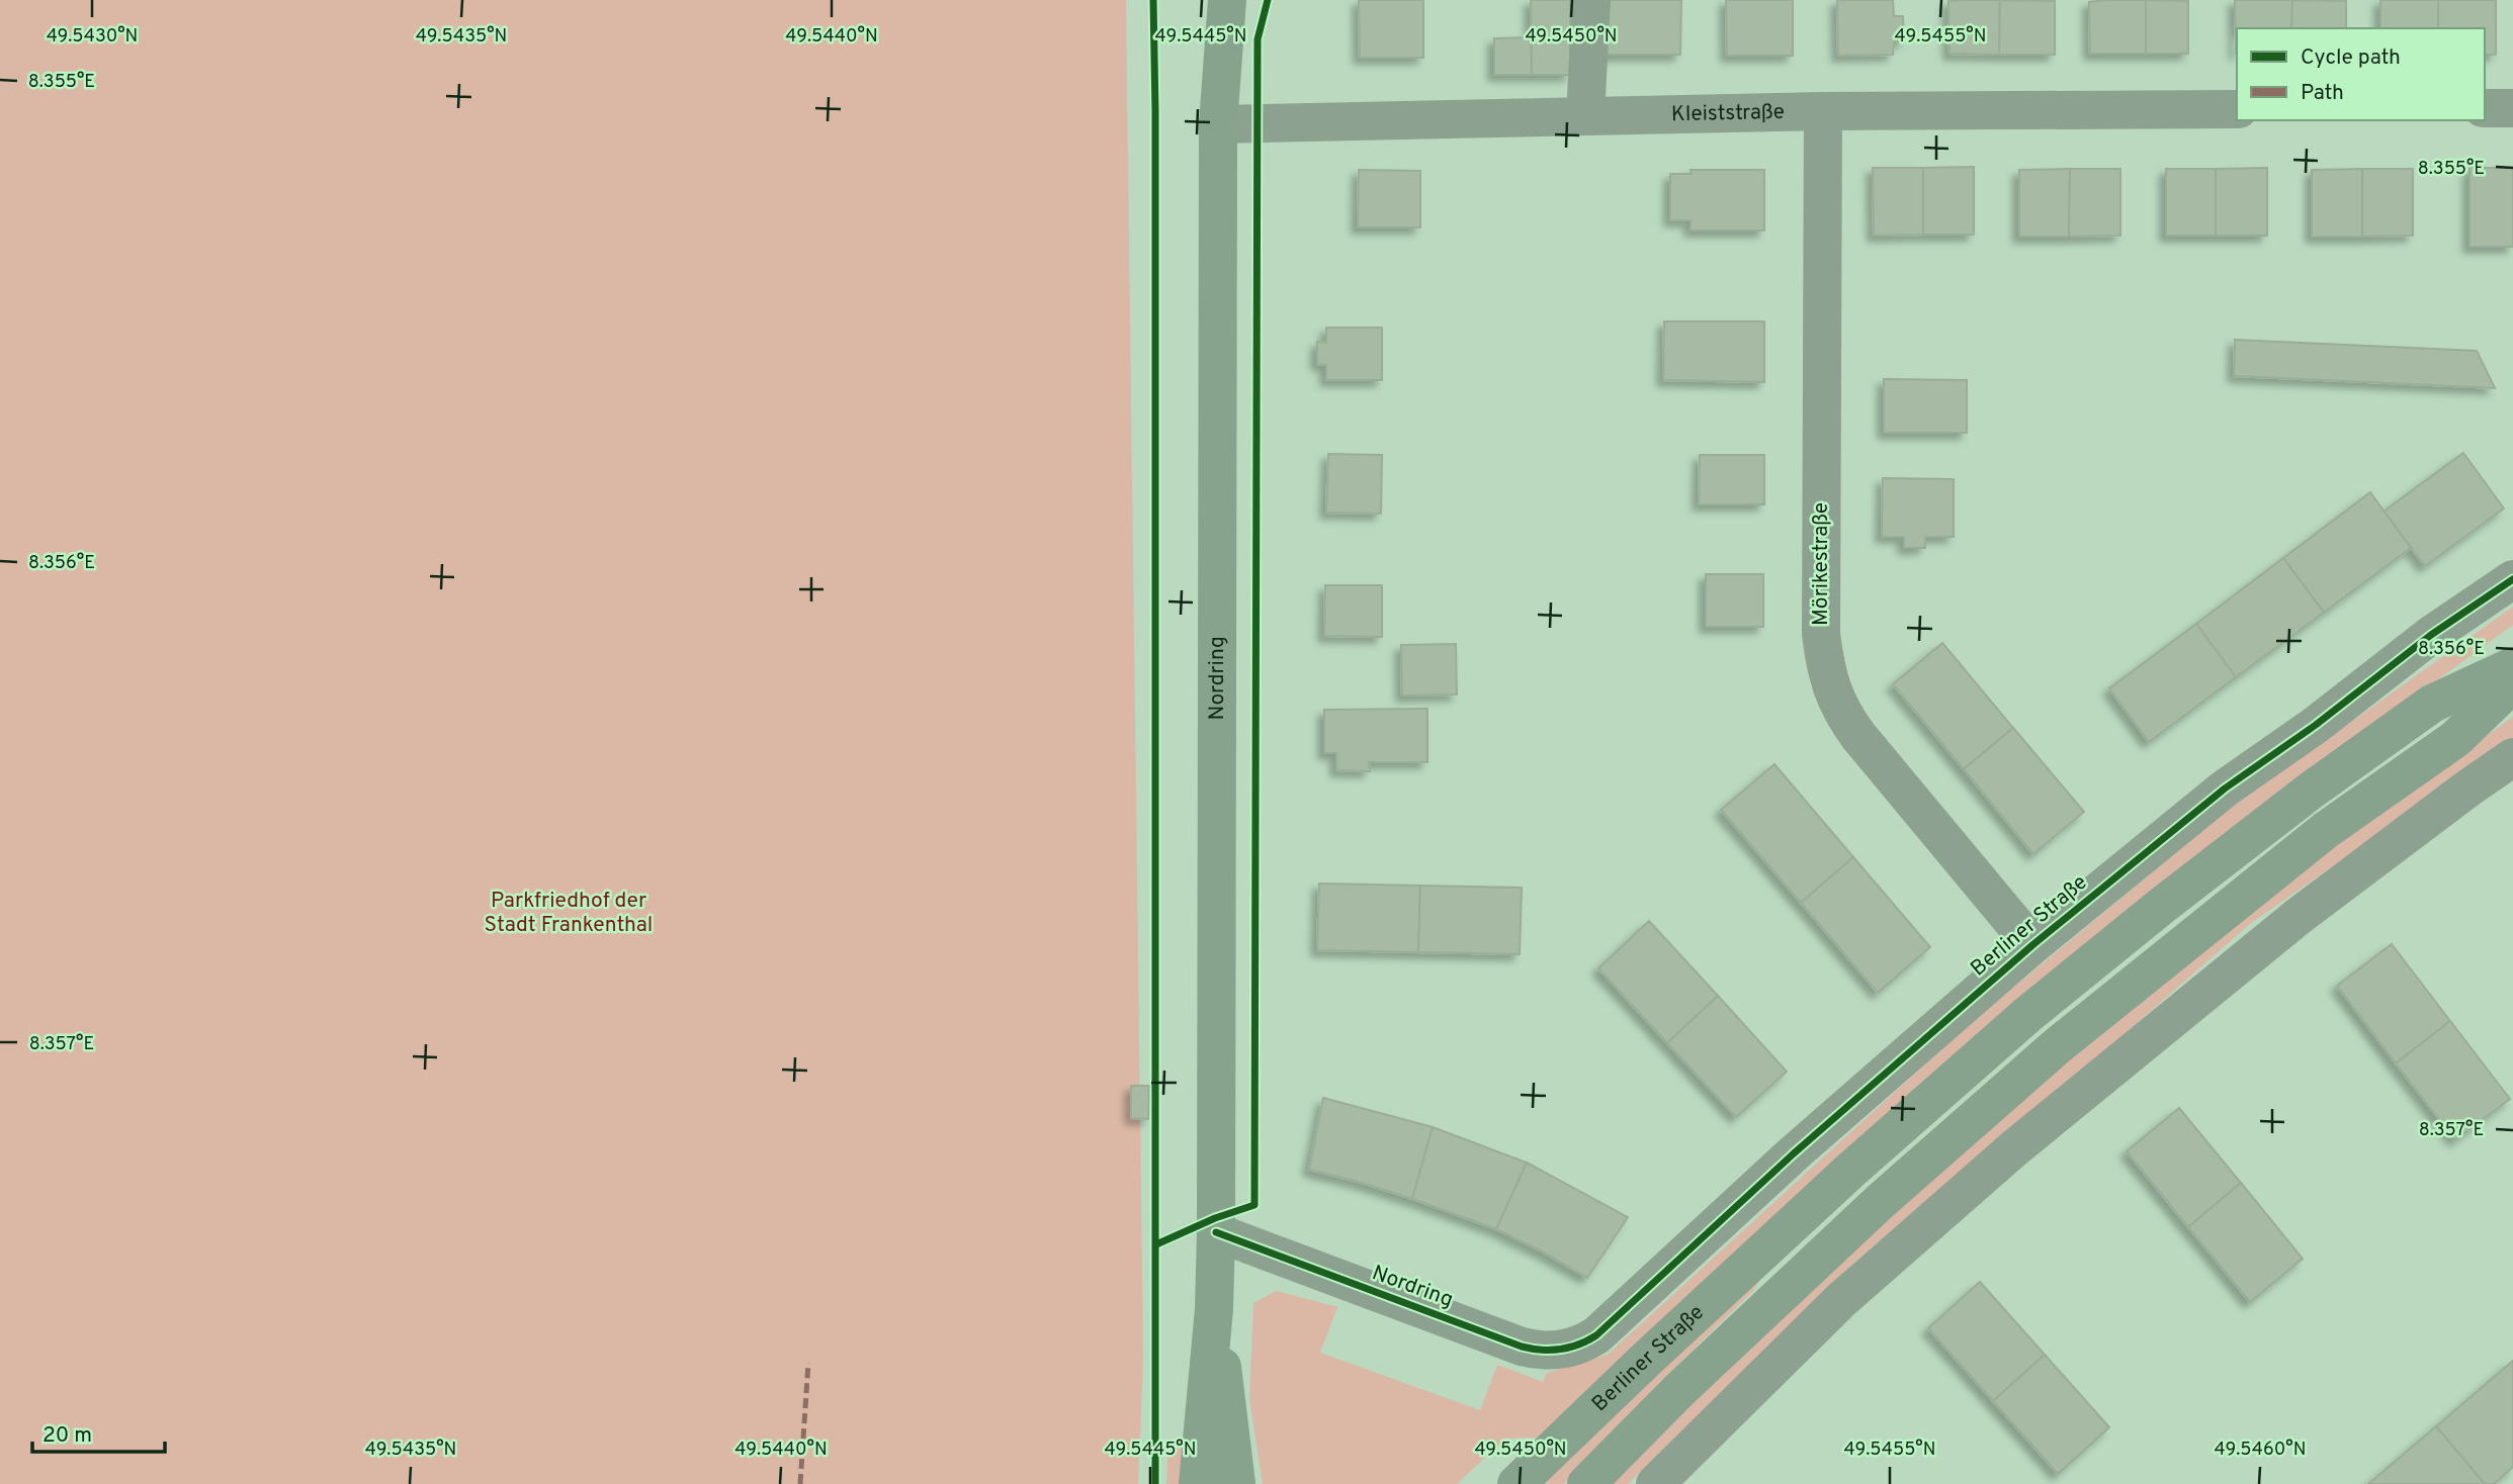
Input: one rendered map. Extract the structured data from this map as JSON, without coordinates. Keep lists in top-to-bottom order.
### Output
{
  "streets": {
    "main road": ["Nordring", "Berliner Straße"],
    "street": ["Kleiststraße", "Mörikestraße"]
  },
  "crossings": [
    ["Kleiststraße", "Mörikestraße"],
    ["Kleiststraße", "Nordring"],
    ["Mörikestraße", "Berliner Straße"],
    ["Nordring", "Berliner Straße"]
  ],
  "parks": ["Parkfriedhof der Stadt Frankenthal"],
  "legend": ["Cycle path", "Path"],
  "scale_bar": "20 m",
  "coordinates": [
    "49.5430°N",
    "49.5435°N",
    "49.5440°N",
    "49.5445°N",
    "49.5450°N",
    "49.5455°N",
    "8.355°E",
    "8.356°E",
    "8.357°E",
    "49.5460°N"
  ]
}
